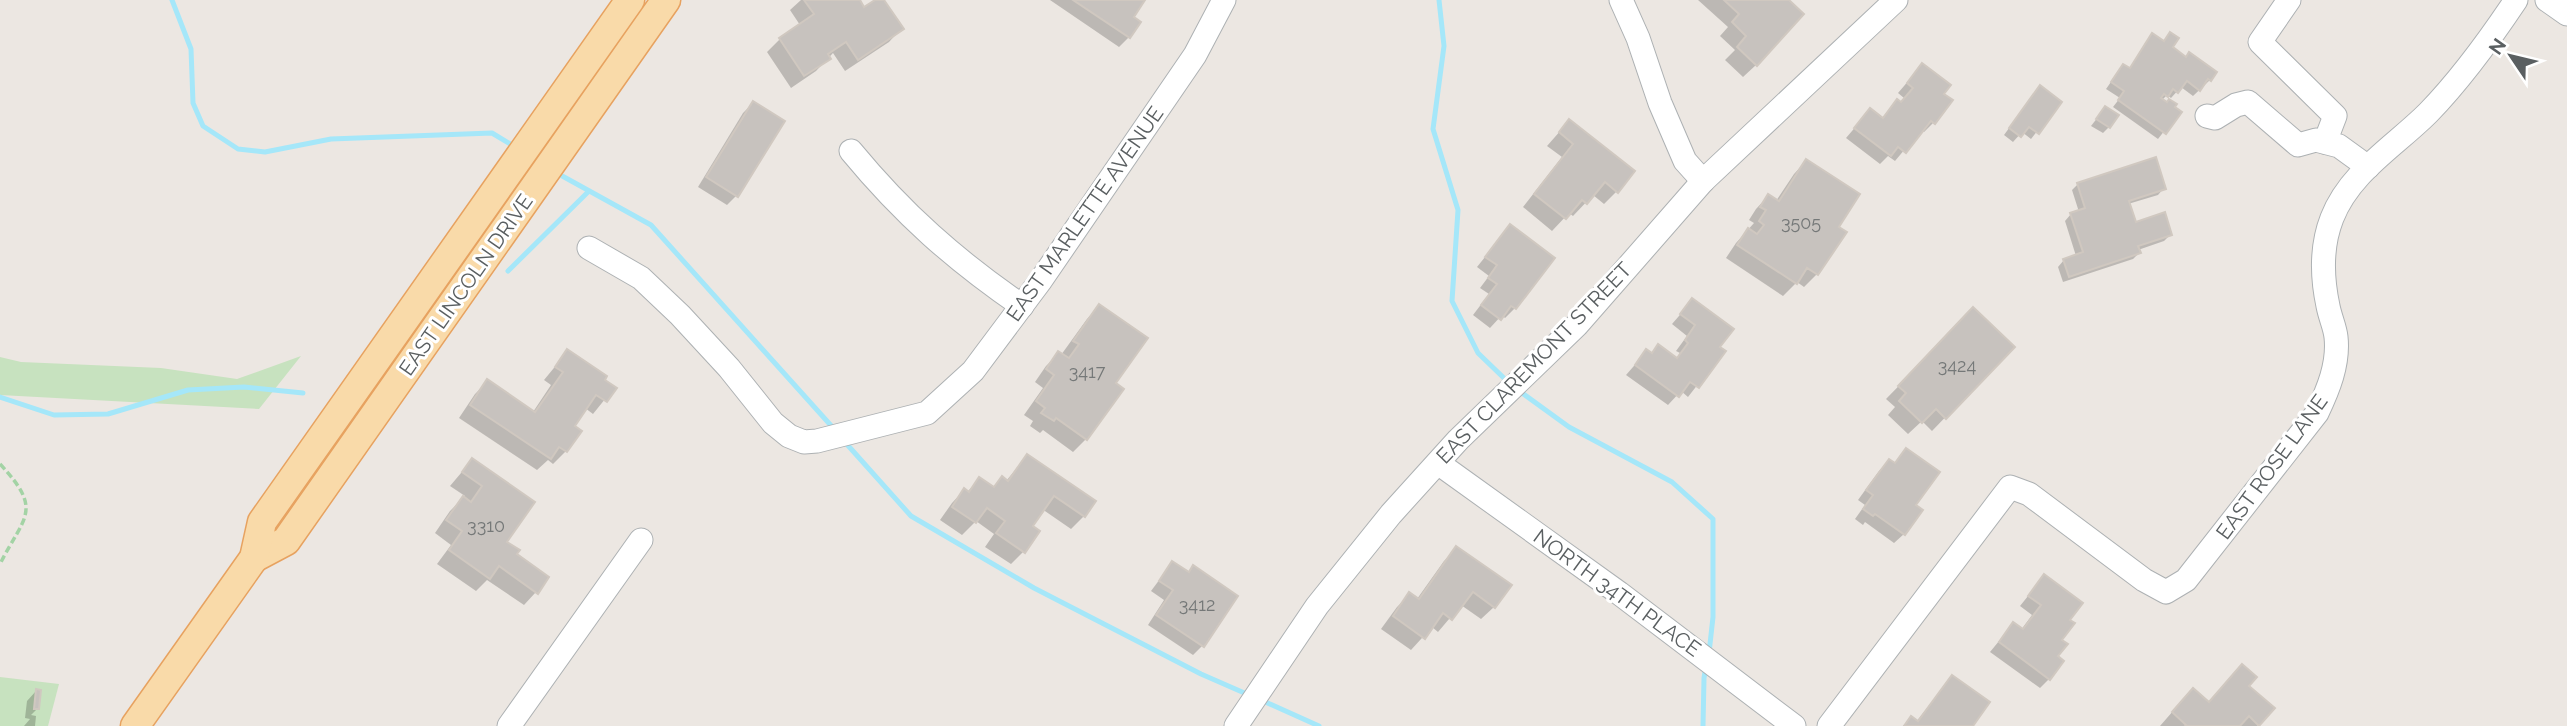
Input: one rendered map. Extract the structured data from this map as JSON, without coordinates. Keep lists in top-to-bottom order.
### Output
{
  "streets": {
    "main road": ["EAST LINCOLN DRIVE"],
    "street": [
      "EAST MARLETTE AVENUE",
      "EAST CLAREMONT STREET",
      "EAST ROSE LANE",
      "NORTH 34TH PLACE"
    ]
  },
  "crossings": [
    ["EAST CLAREMONT STREET", "NORTH 34TH PLACE"]
  ],
  "house_numbers": [
    "3505",
    "3424",
    "3417",
    "3310",
    "3412"
  ],
  "north": "top left"
}
